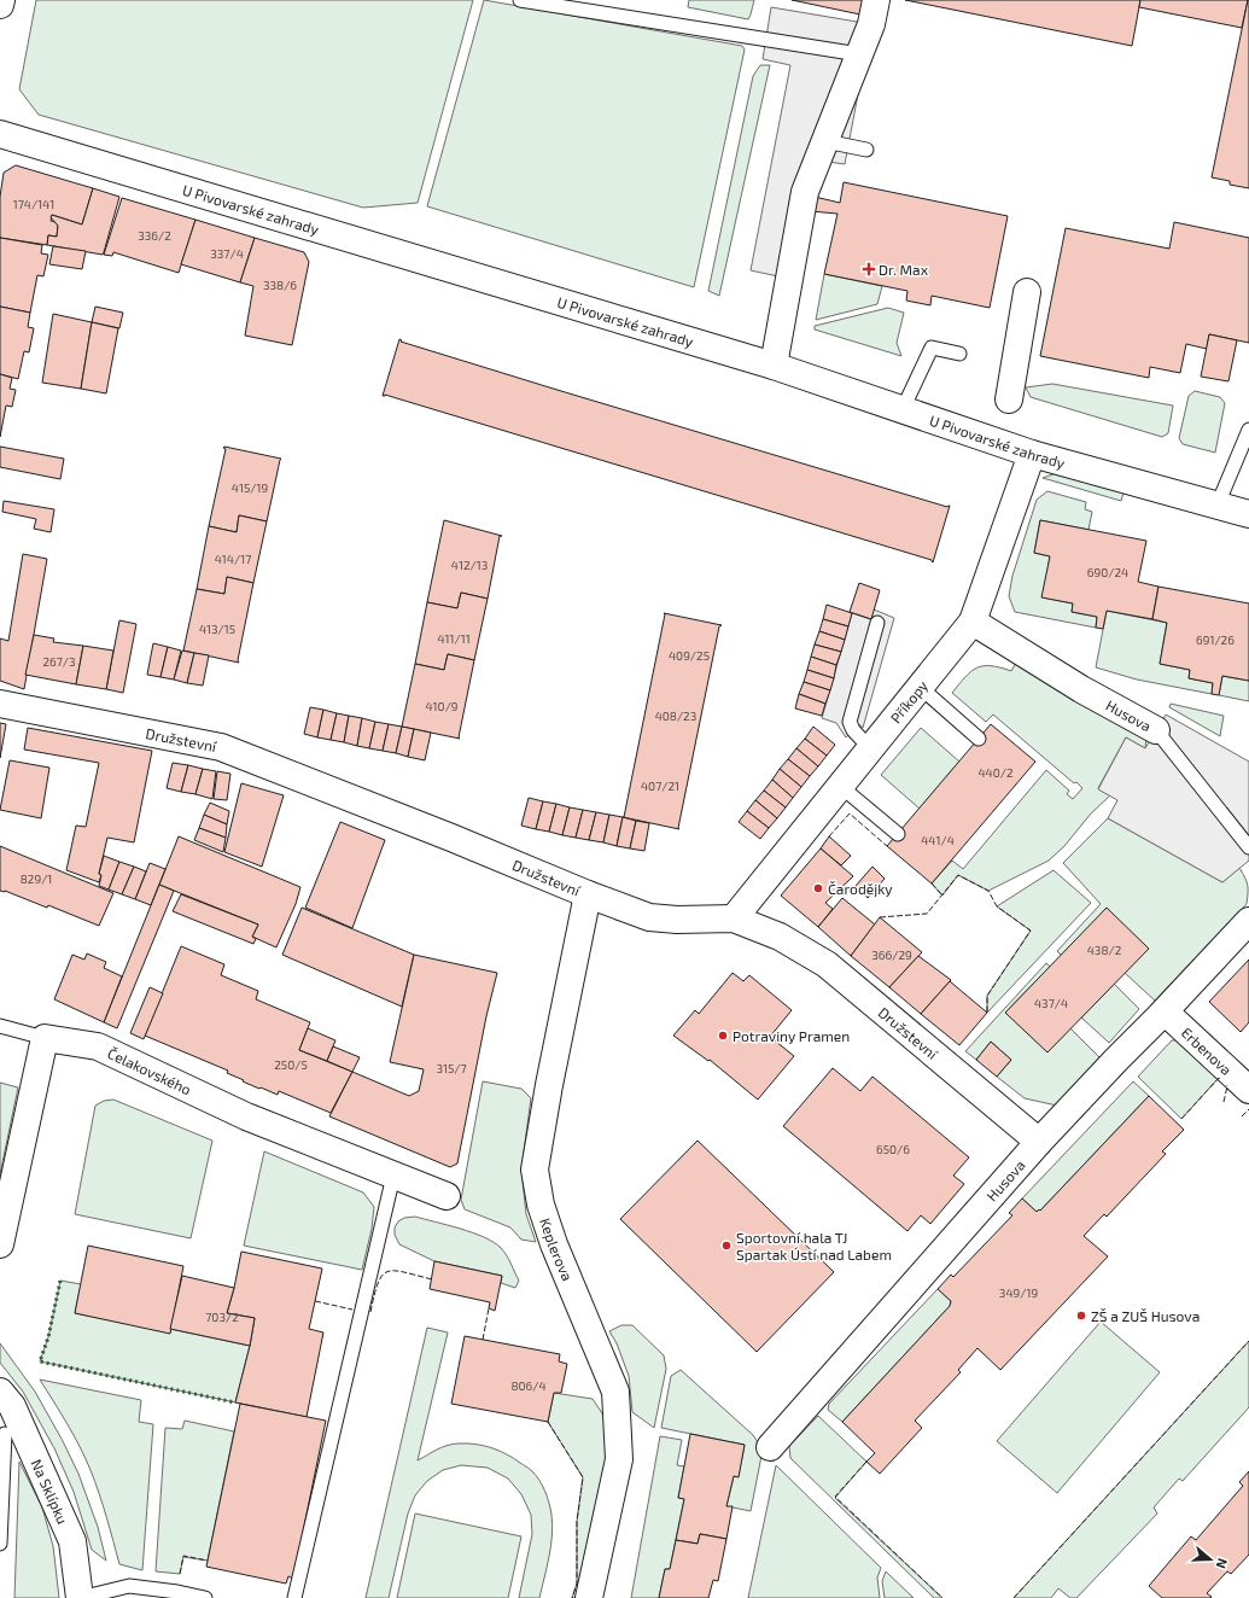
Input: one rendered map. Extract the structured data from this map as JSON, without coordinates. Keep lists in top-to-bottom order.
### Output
{
  "streets": {
    "street": [
      "U Pivovarské zahrady",
      "Příkopy",
      "Husova",
      "Družstevní",
      "Erbenova",
      "Čelakovského",
      "Keplerova",
      "Na Sklípku"
    ]
  },
  "crossings": [
    ["U Pivovarské zahrady", "Příkopy"],
    ["Příkopy", "Husova"],
    ["Příkopy", "Družstevní"],
    ["Husova", "Družstevní"],
    ["Husova", "Erbenova"],
    ["Družstevní", "Keplerova"]
  ],
  "places": {
    "health": ["Dr. Max"],
    "other": [
      "Čarodějky",
      "Potraviny Pramen",
      "Sportovní hala TJ Spartak Ústí nad Labem",
      "ZŠ a ZUŠ Husova"
    ]
  },
  "house_numbers": [
    "174/141",
    "336/2",
    "337/4",
    "338/6",
    "415/19",
    "414/17",
    "412/13",
    "690/24",
    "413/15",
    "411/11",
    "691/26",
    "409/25",
    "267/3",
    "410/9",
    "408/23",
    "440/2",
    "407/21",
    "441/4",
    "829/1",
    "438/2",
    "366/29",
    "437/4",
    "250/5",
    "315/7",
    "650/6",
    "349/19",
    "703/2",
    "806/4"
  ],
  "north": "right"
}
